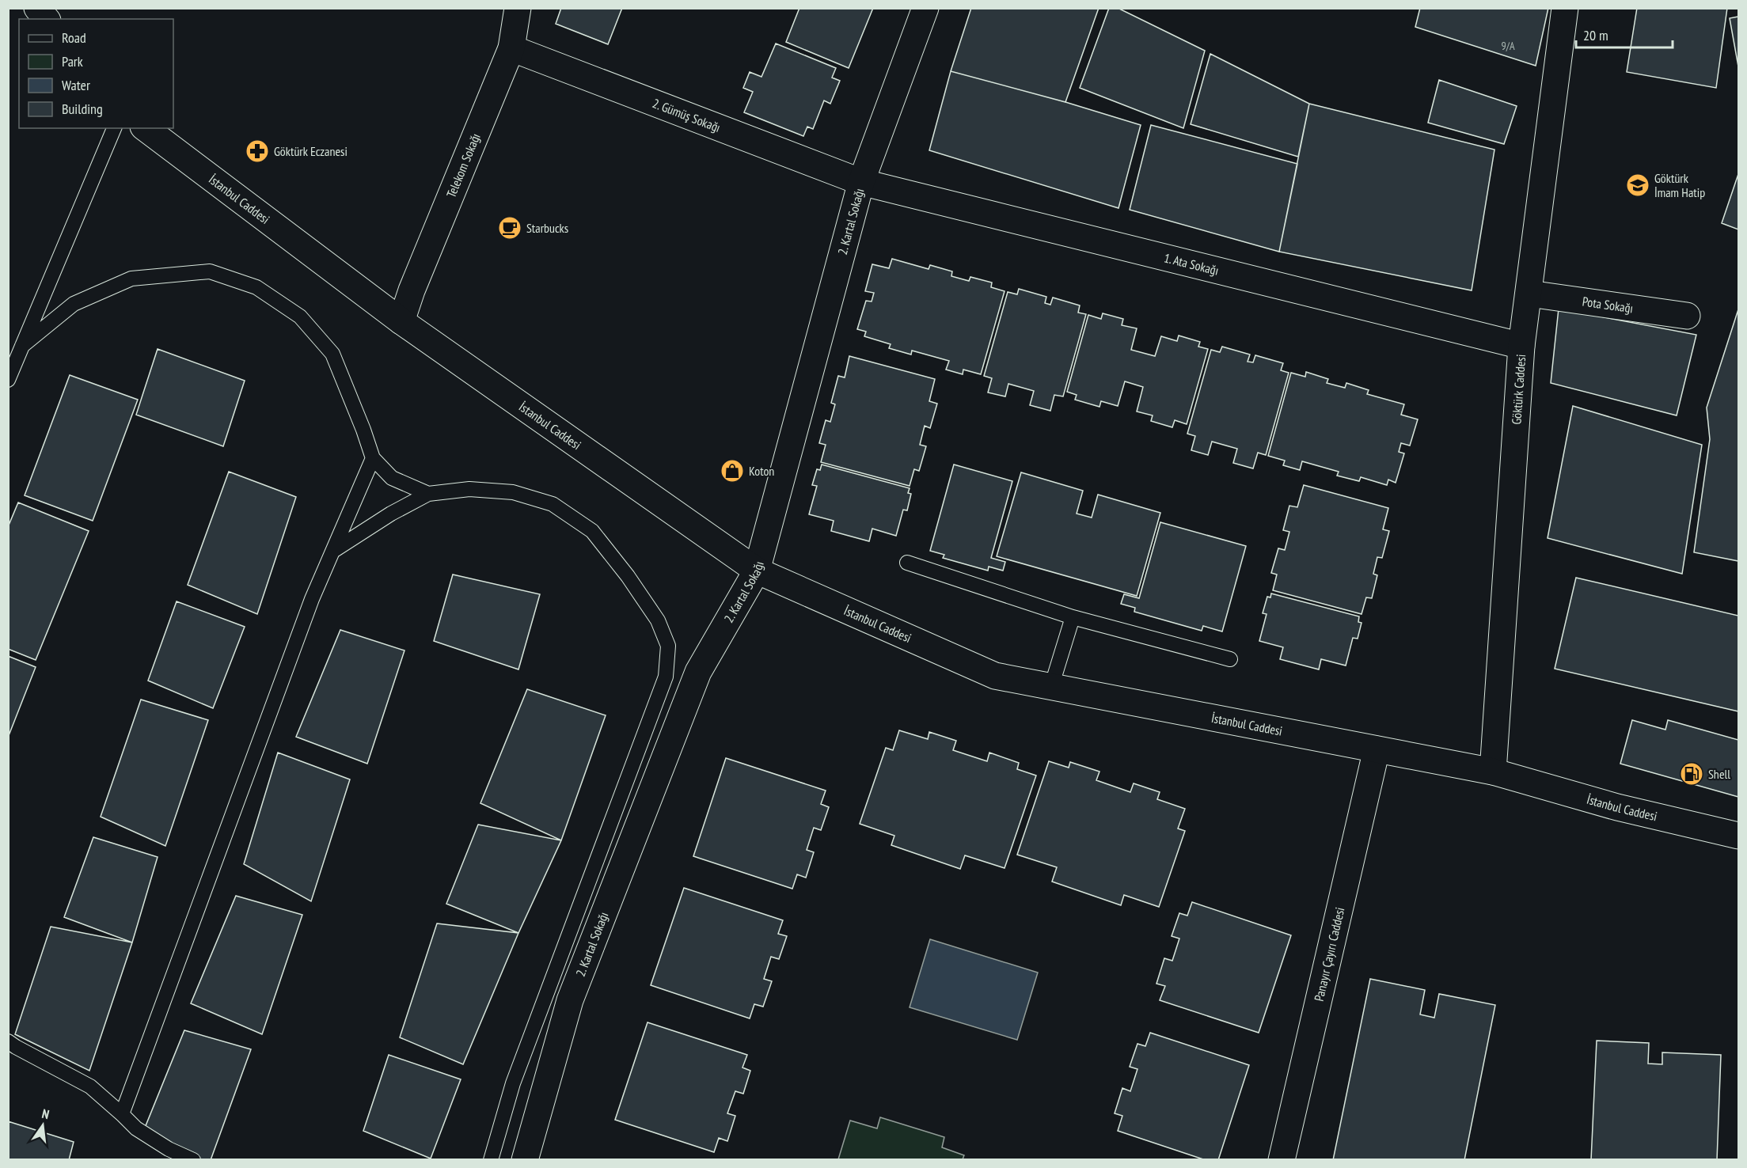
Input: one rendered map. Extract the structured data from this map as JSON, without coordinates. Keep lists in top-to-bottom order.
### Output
{
  "streets": {
    "street": [
      "2. Gümüş Sokağı",
      "Telekom Sokağı",
      "İstanbul Caddesi",
      "2. Kartal Sokağı",
      "1. Ata Sokağı",
      "Pota Sokağı",
      "Göktürk Caddesi",
      "Panayır Çayırı Caddesi"
    ]
  },
  "crossings": [
    ["2. Gümüş Sokağı", "Telekom Sokağı"],
    ["2. Gümüş Sokağı", "2. Kartal Sokağı"],
    ["2. Gümüş Sokağı", "1. Ata Sokağı"],
    ["Telekom Sokağı", "İstanbul Caddesi"],
    ["İstanbul Caddesi", "2. Kartal Sokağı"],
    ["İstanbul Caddesi", "Göktürk Caddesi"],
    ["İstanbul Caddesi", "Panayır Çayırı Caddesi"],
    ["2. Kartal Sokağı", "1. Ata Sokağı"],
    ["1. Ata Sokağı", "Göktürk Caddesi"],
    ["Pota Sokağı", "Göktürk Caddesi"]
  ],
  "places": {
    "pharmacy": ["Göktürk Eczanesi"],
    "school or university": ["Göktürk İmam Hatip"],
    "cafe": ["Starbucks"],
    "shop": ["Koton"],
    "fuel station": ["Shell"]
  },
  "house_numbers": ["9/A"],
  "legend": [
    "Road",
    "Park",
    "Water",
    "Building"
  ],
  "scale_bar": "20 m",
  "north": "top"
}
